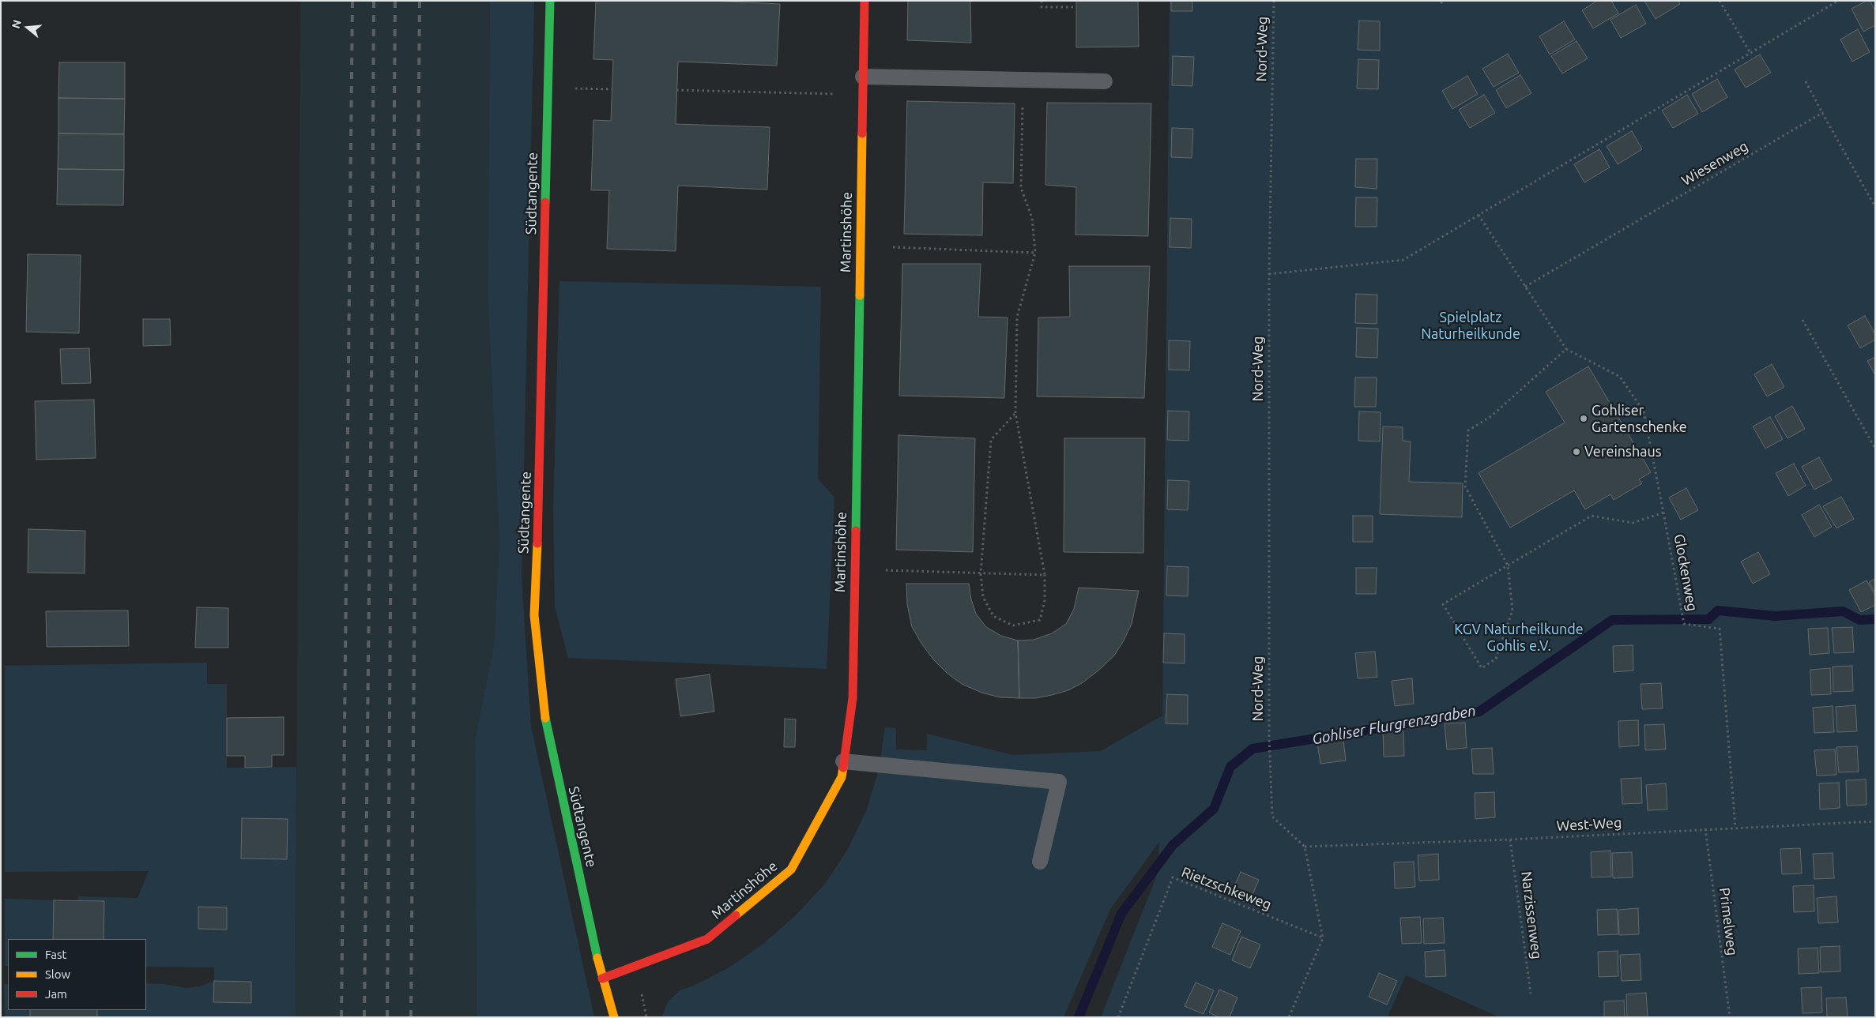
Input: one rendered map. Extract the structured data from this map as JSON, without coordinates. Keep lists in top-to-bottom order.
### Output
{
  "streets": {
    "street": ["Südtangente", "Martinshöhe"],
    "path": [
      "Nord-Weg",
      "Wiesenweg",
      "Glockenweg",
      "West-Weg",
      "Rietzschkeweg",
      "Narzissenweg",
      "Primelweg"
    ]
  },
  "crossings": [
    ["Nord-Weg", "West-Weg"],
    ["Südtangente", "Martinshöhe"],
    ["Glockenweg", "West-Weg"],
    ["West-Weg", "Narzissenweg"],
    ["West-Weg", "Primelweg"]
  ],
  "water": ["Gohliser Flurgrenzgraben"],
  "parks": ["Spielplatz Naturheilkunde", "KGV Naturheilkunde Gohlis e.V."],
  "places": ["Gohliser Gartenschenke", "Vereinshaus"],
  "legend": ["Fast", "Slow", "Jam"],
  "north": "left"
}
